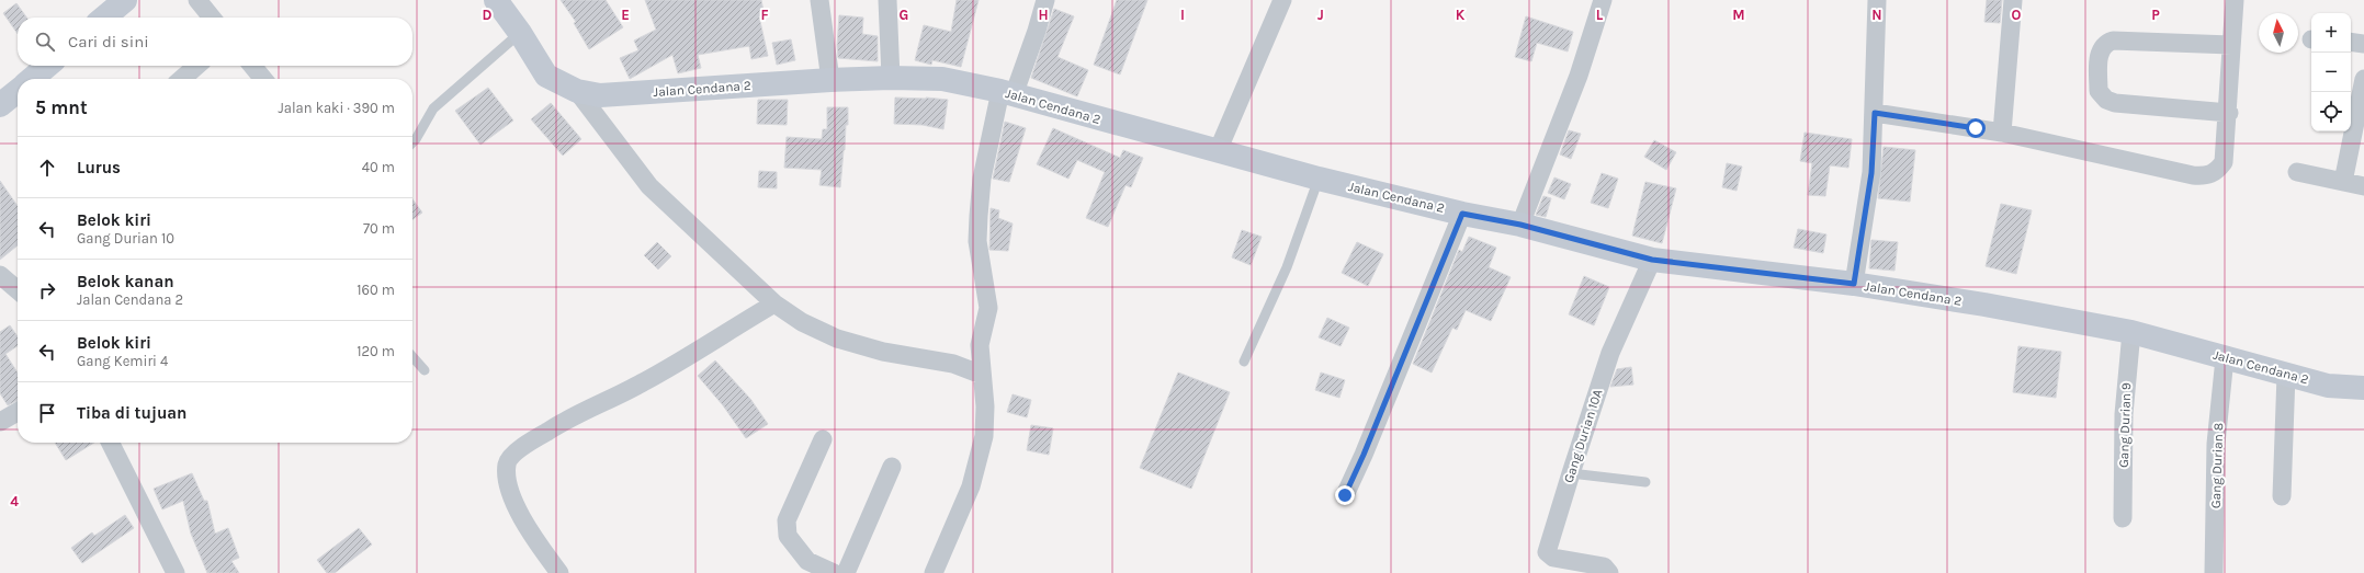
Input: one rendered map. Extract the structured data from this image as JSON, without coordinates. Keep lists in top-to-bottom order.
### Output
{
  "streets": {
    "street": [
      "Jalan Cendana 2",
      "Gang Durian 9",
      "Gang Durian 10A",
      "Gang Durian 8"
    ]
  },
  "crossings": [
    ["Jalan Cendana 2", "Gang Durian 9"],
    ["Jalan Cendana 2", "Gang Durian 10A"],
    ["Jalan Cendana 2", "Gang Durian 8"]
  ],
  "north": "top",
  "page": {
    "map_buttons": ["+", "−"],
    "search": "Cari di sini",
    "heading": ["5 mnt", "Jalan kaki · 390 m"],
    "list": [
      ["Lurus", "40 m"],
      ["Belok kiri", "Gang Durian 10", "70 m"],
      ["Belok kanan", "Jalan Cendana 2", "160 m"],
      ["Belok kiri", "Gang Kemiri 4", "120 m"],
      "Tiba di tujuan"
    ]
  },
  "grid": {
    "columns": [
      "D",
      "E",
      "F",
      "G",
      "H",
      "I",
      "J",
      "K",
      "L",
      "M",
      "N",
      "O",
      "P"
    ],
    "rows": ["4"]
  }
}
